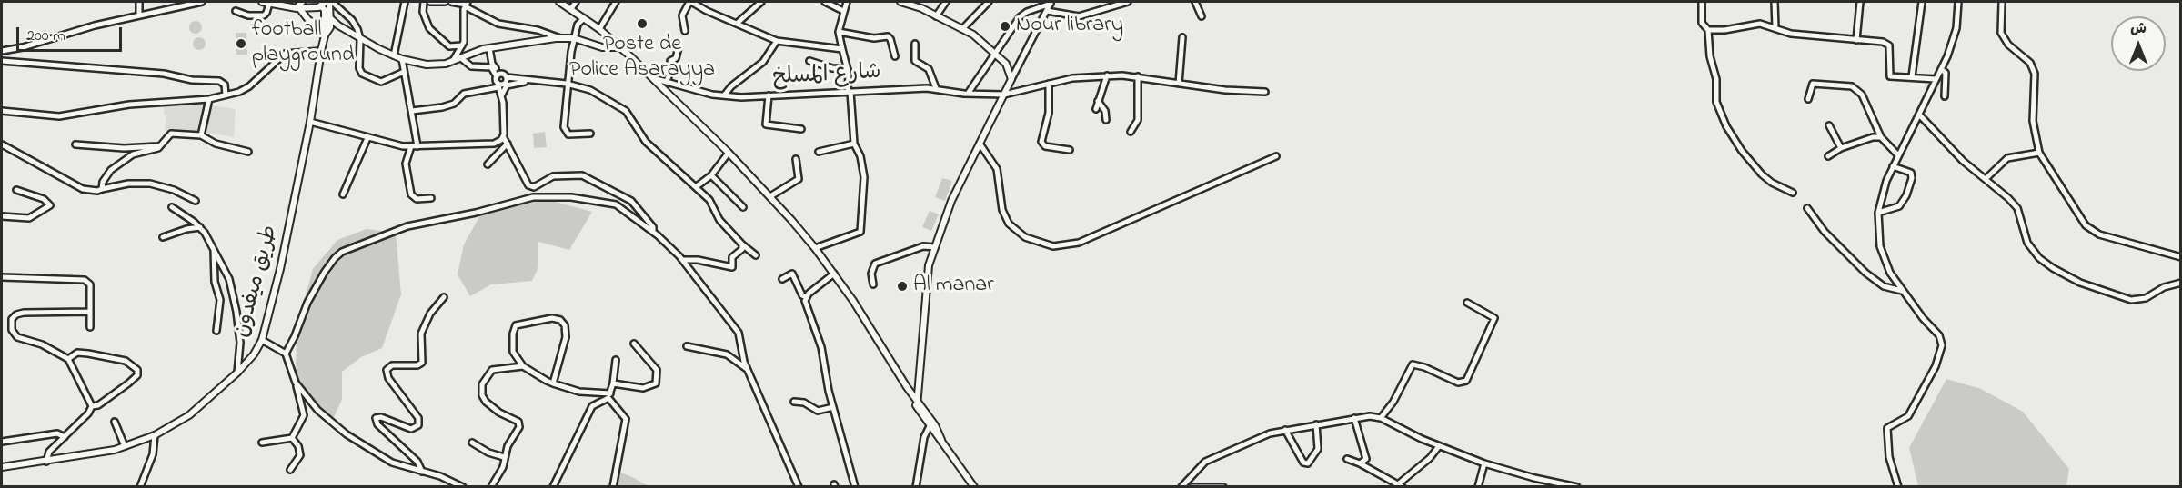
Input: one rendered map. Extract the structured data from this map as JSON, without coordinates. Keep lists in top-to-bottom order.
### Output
{
  "streets": {
    "main road": ["طريق ميفدون"],
    "street": ["شارع المسلخ"]
  },
  "places": [
    "Poste de Police Asarayya",
    "Nour library",
    "football playground",
    "Al manar"
  ],
  "scale_bar": "200 m",
  "north": "top"
}
